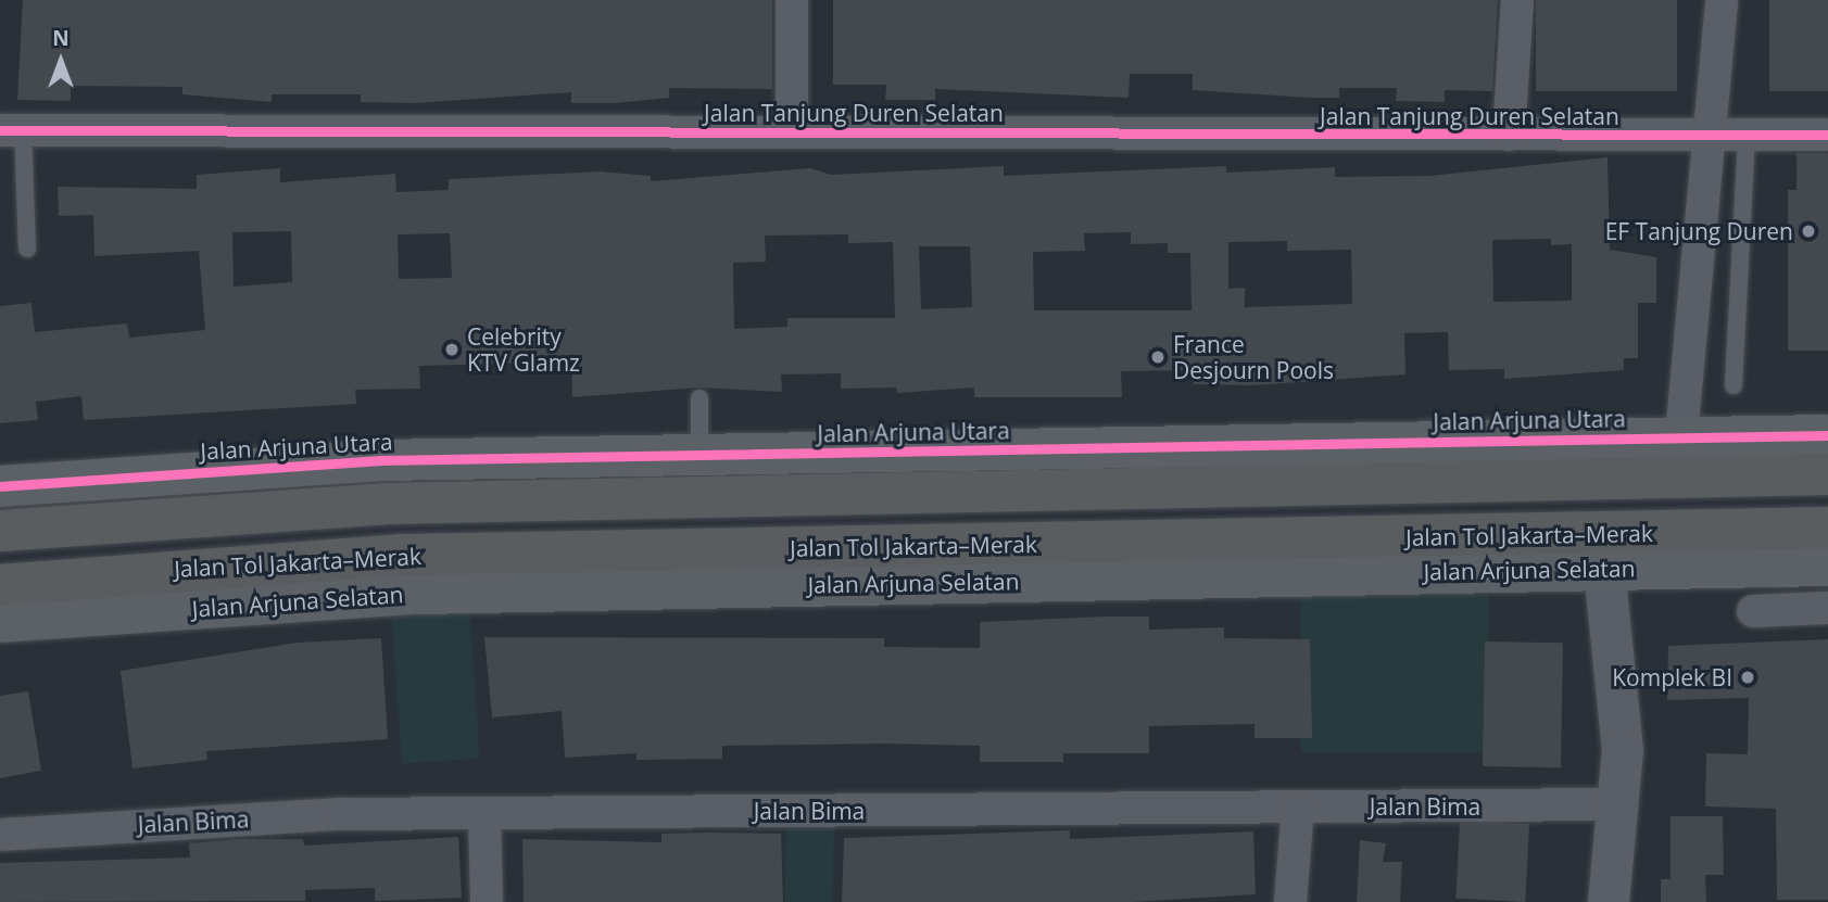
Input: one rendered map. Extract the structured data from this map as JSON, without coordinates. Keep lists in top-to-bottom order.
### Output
{
  "streets": {
    "highway": ["Jalan Tol Jakarta–Merak"],
    "main road": ["Jalan Arjuna Utara", "Jalan Arjuna Selatan"],
    "street": ["Jalan Tanjung Duren Selatan", "Jalan Bima"]
  },
  "places": [
    "EF Tanjung Duren",
    "Celebrity KTV Glamz",
    "France Desjourn Pools",
    "Komplek BI"
  ],
  "north": "top"
}
